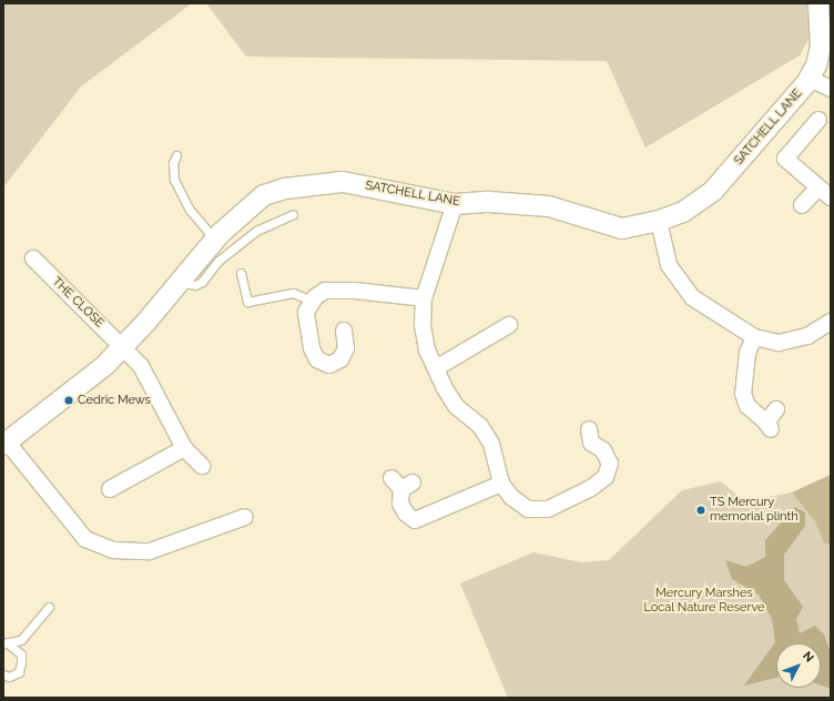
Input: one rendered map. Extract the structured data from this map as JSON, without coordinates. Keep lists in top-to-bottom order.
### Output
{
  "streets": {
    "street": ["SATCHELL LANE", "THE CLOSE"]
  },
  "crossings": [
    ["SATCHELL LANE", "THE CLOSE"]
  ],
  "parks": ["Mercury Marshes Local Nature Reserve"],
  "places": ["Cedric Mews", "TS Mercury memorial plinth"],
  "north": "top right"
}
